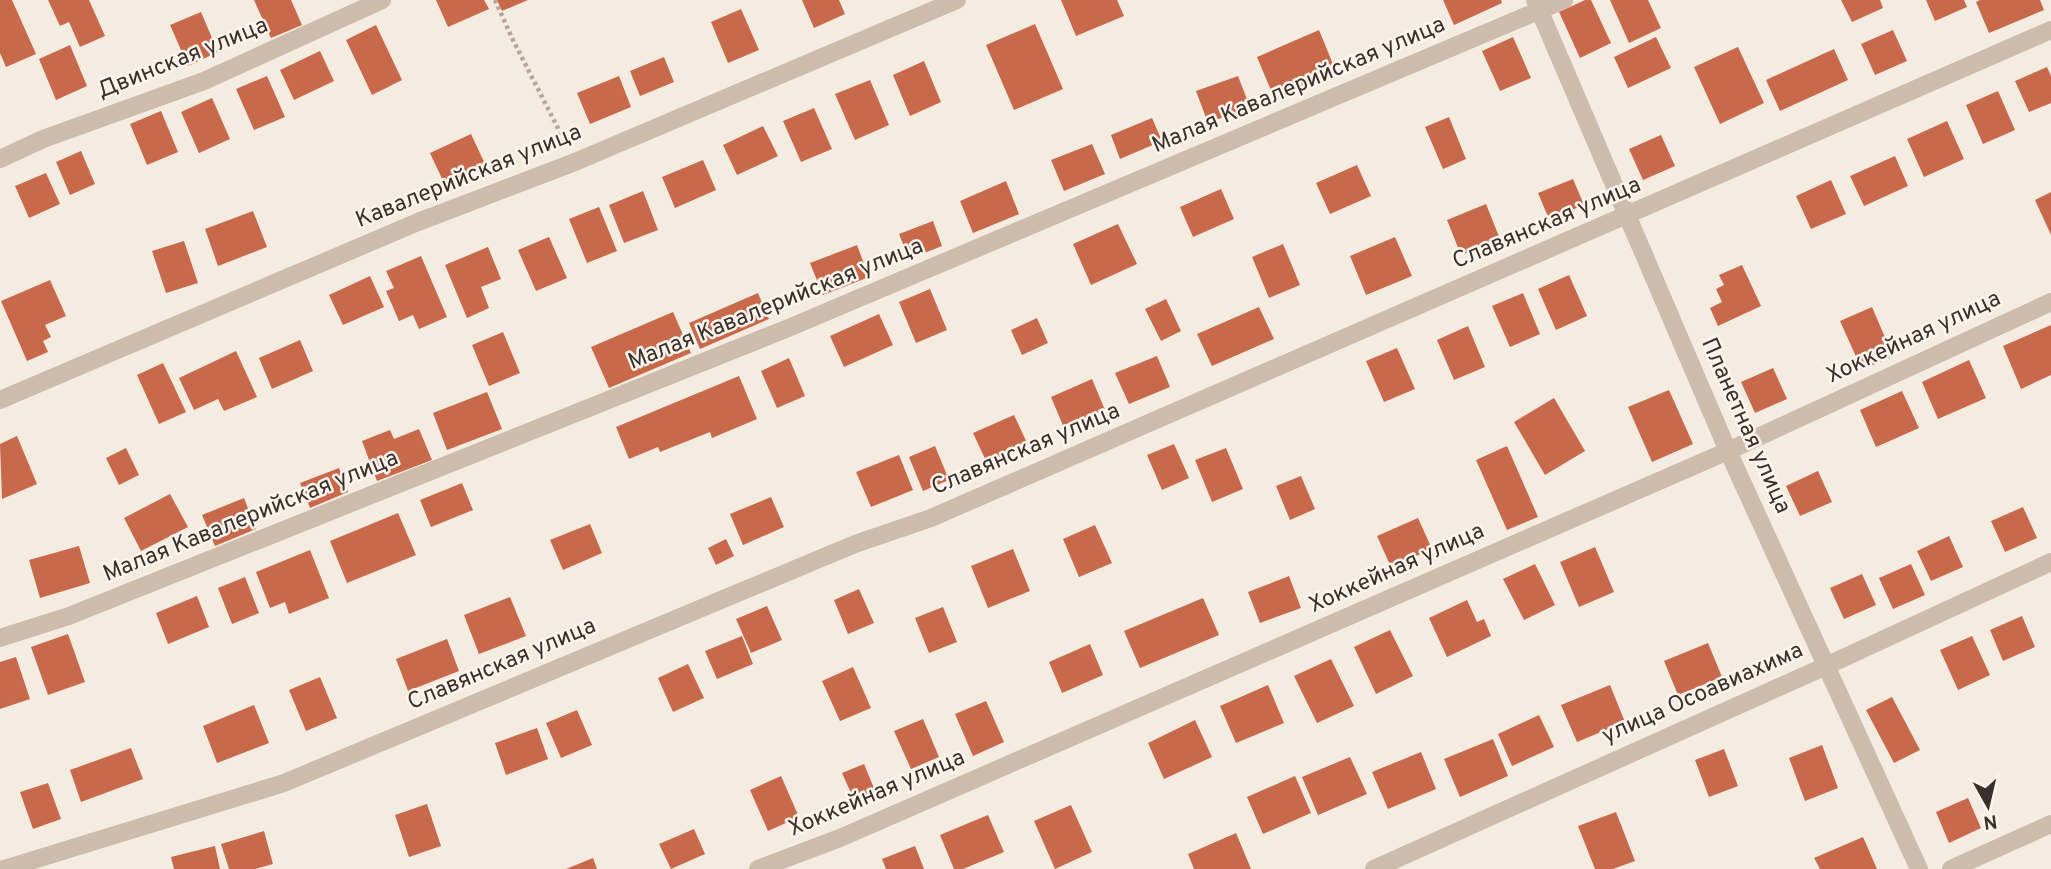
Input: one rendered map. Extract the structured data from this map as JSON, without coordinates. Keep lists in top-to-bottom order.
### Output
{
  "streets": {
    "street": [
      "Двинская улица",
      "Малая Кавалерийская улица",
      "Кавалерийская улица",
      "Славянская улица",
      "Хоккейная улица",
      "Планетная улица",
      "улица Осоавиахима"
    ]
  },
  "crossings": [
    ["Малая Кавалерийская улица", "Планетная улица"],
    ["Славянская улица", "Планетная улица"],
    ["Хоккейная улица", "Планетная улица"],
    ["Планетная улица", "улица Осоавиахима"]
  ],
  "north": "bottom"
}
